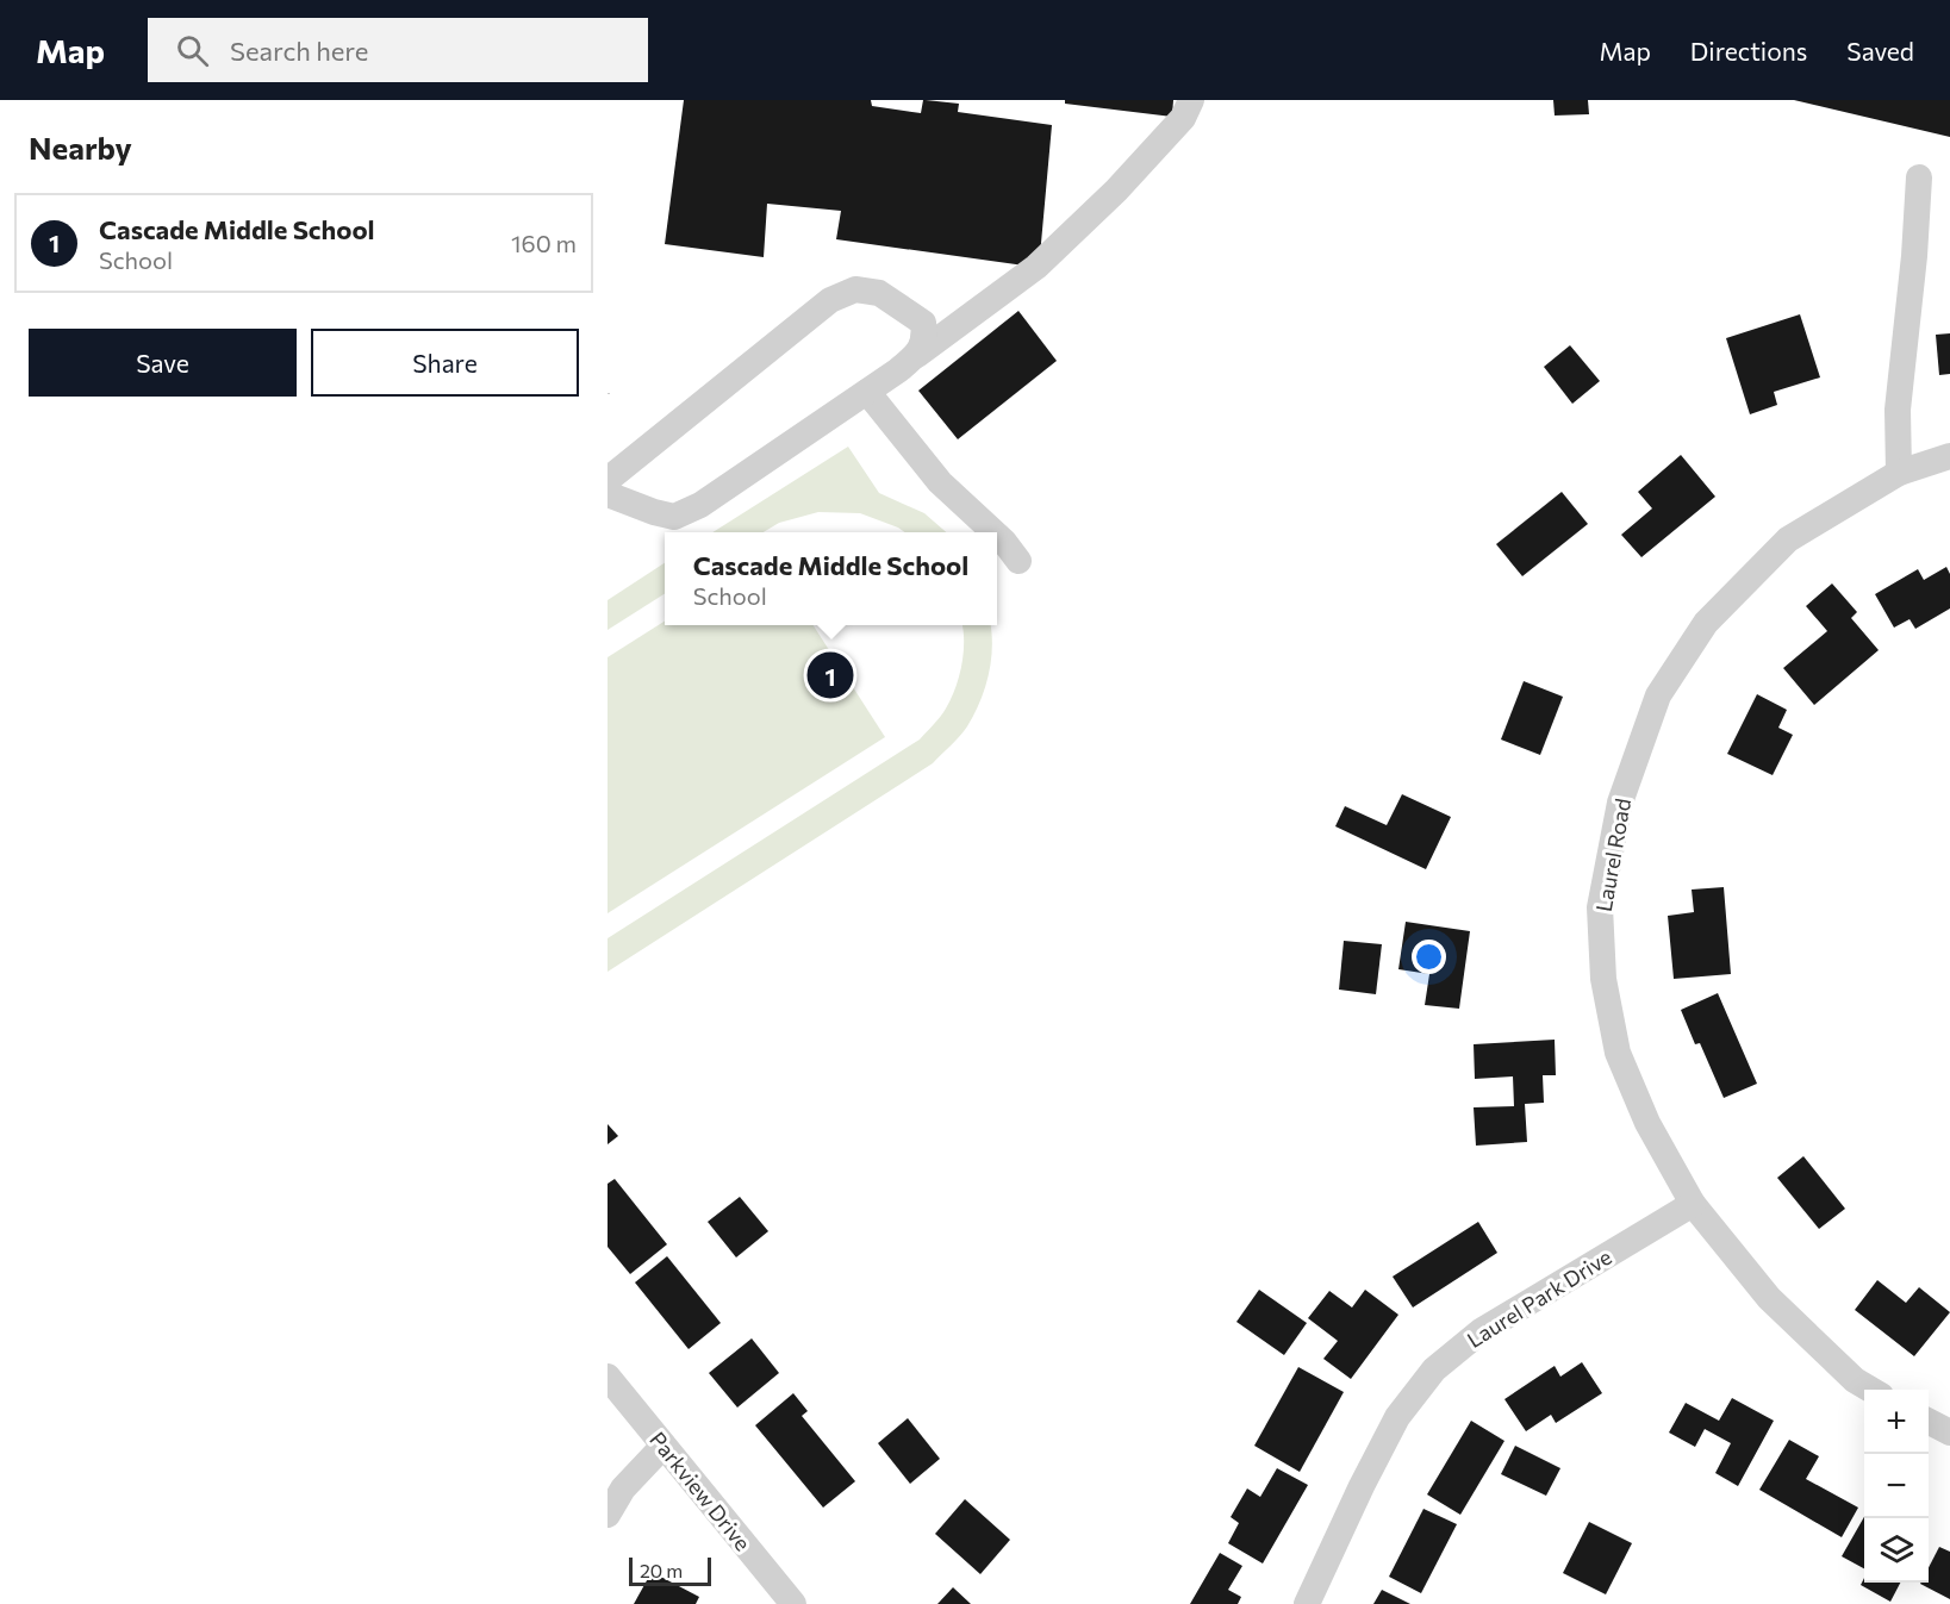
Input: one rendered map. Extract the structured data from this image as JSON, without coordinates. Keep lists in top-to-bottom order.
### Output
{
  "streets": {
    "street": ["Laurel Road", "Laurel Park Drive", "Parkview Drive"]
  },
  "crossings": [
    ["Laurel Road", "Laurel Park Drive"]
  ],
  "scale_bar": "20 m",
  "page": {
    "header": "Map",
    "search": "Search here",
    "nav": ["Map", "Directions", "Saved"],
    "heading": "Nearby",
    "list": [
      {
        "mark": "1",
        "name": "Cascade Middle School",
        "note": "School",
        "value": "160 m"
      }
    ],
    "buttons": ["Save", "Share"],
    "popup": ["Cascade Middle School", "School"],
    "pins": "1",
    "map_buttons": ["+", "−"],
    "scale": "20 m"
  }
}
